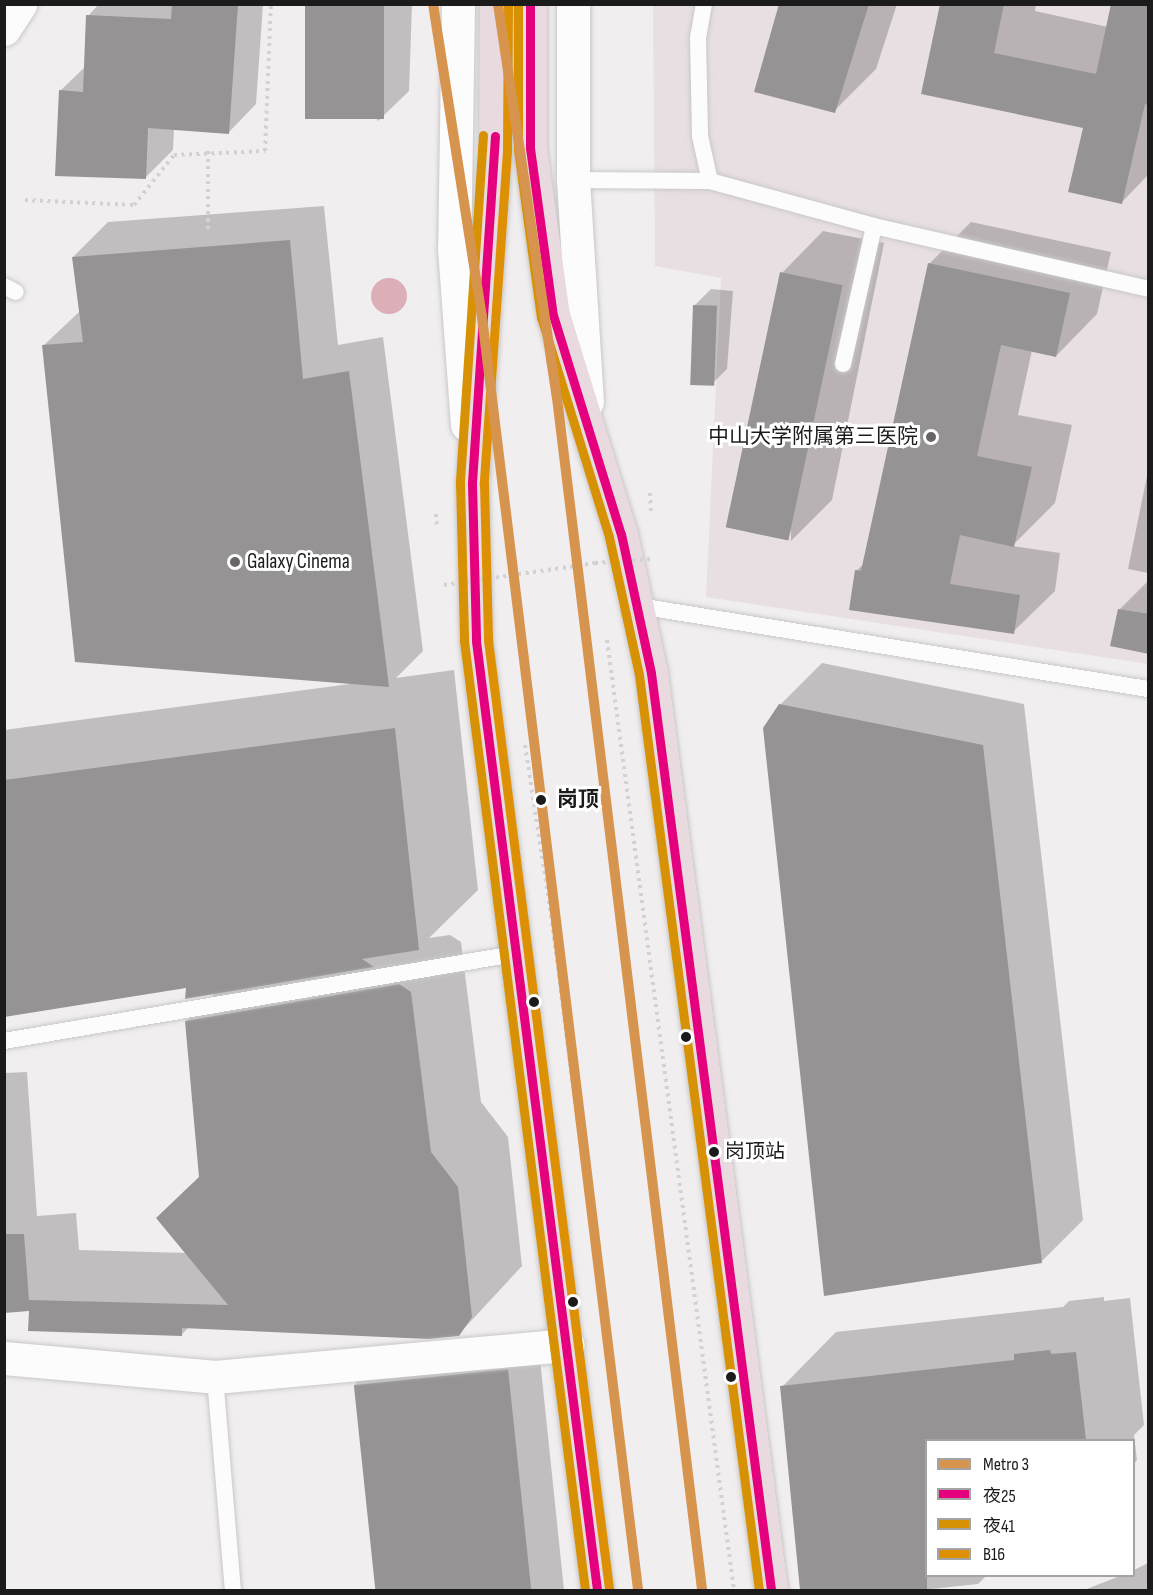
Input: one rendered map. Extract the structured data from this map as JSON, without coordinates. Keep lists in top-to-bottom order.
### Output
{
  "places": [
    "中山大学附属第三医院",
    "Galaxy Cinema",
    "岗顶",
    "岗顶站"
  ],
  "lines": [
    "metro line 3",
    "transit line 夜25",
    "transit line 夜41",
    "transit line B16"
  ],
  "legend": [
    "Metro 3",
    "夜25",
    "夜41",
    "B16"
  ]
}
